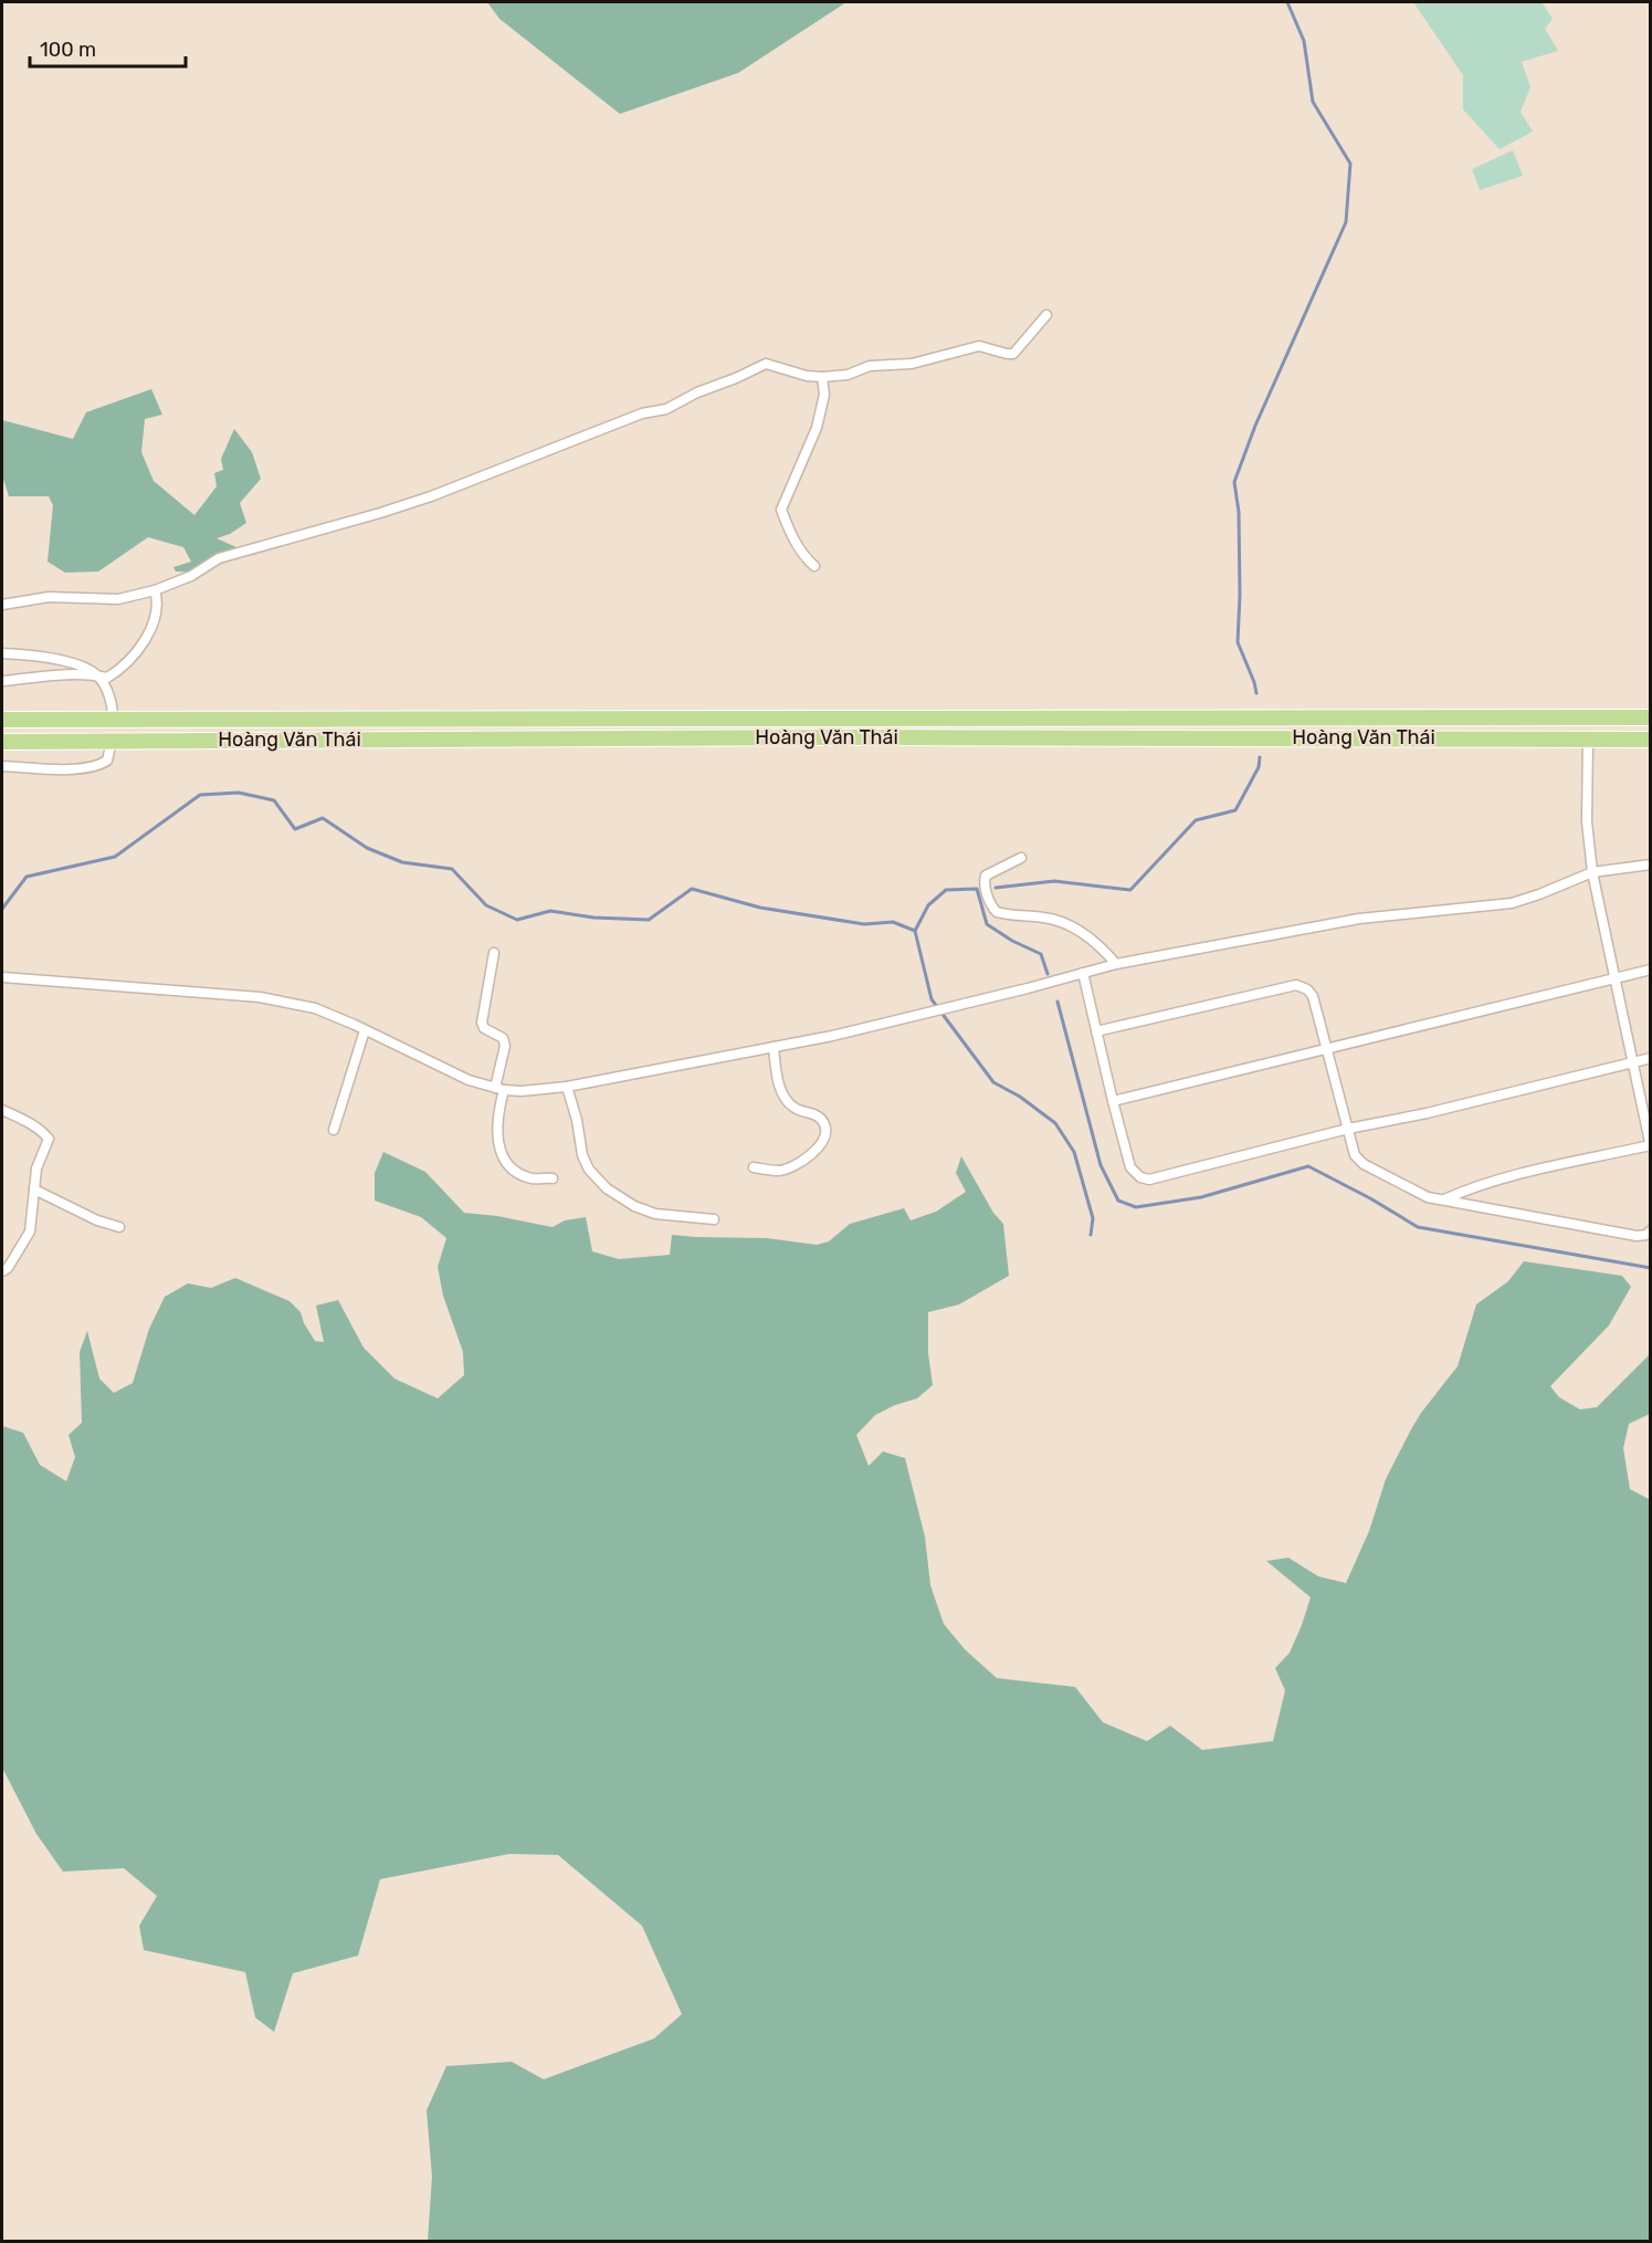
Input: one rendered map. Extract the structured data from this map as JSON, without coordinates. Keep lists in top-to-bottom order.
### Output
{
  "streets": {
    "main road": ["Hoàng Văn Thái"]
  },
  "scale_bar": "100 m"
}
